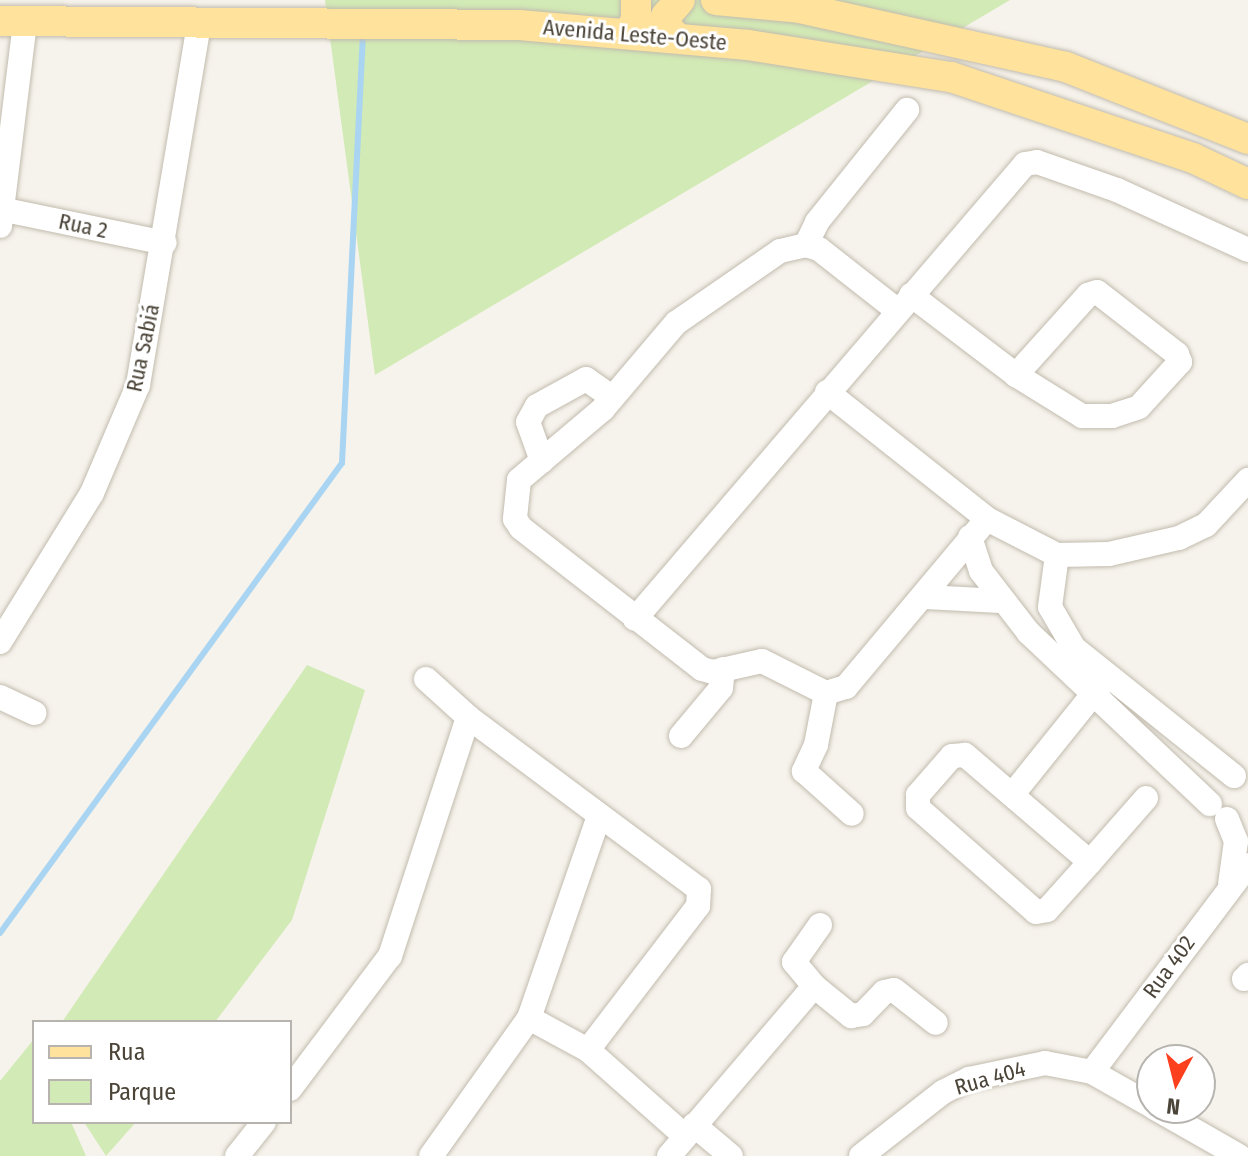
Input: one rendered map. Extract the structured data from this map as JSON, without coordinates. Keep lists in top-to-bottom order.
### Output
{
  "streets": {
    "main road": ["Avenida Leste-Oeste"],
    "street": [
      "Rua 2",
      "Rua Sabiá",
      "Rua 402",
      "Rua 404"
    ]
  },
  "crossings": [
    ["Avenida Leste-Oeste", "Rua Sabiá"],
    ["Rua 2", "Rua Sabiá"],
    ["Rua 402", "Rua 404"]
  ],
  "legend": ["Rua", "Parque"],
  "north": "bottom"
}
